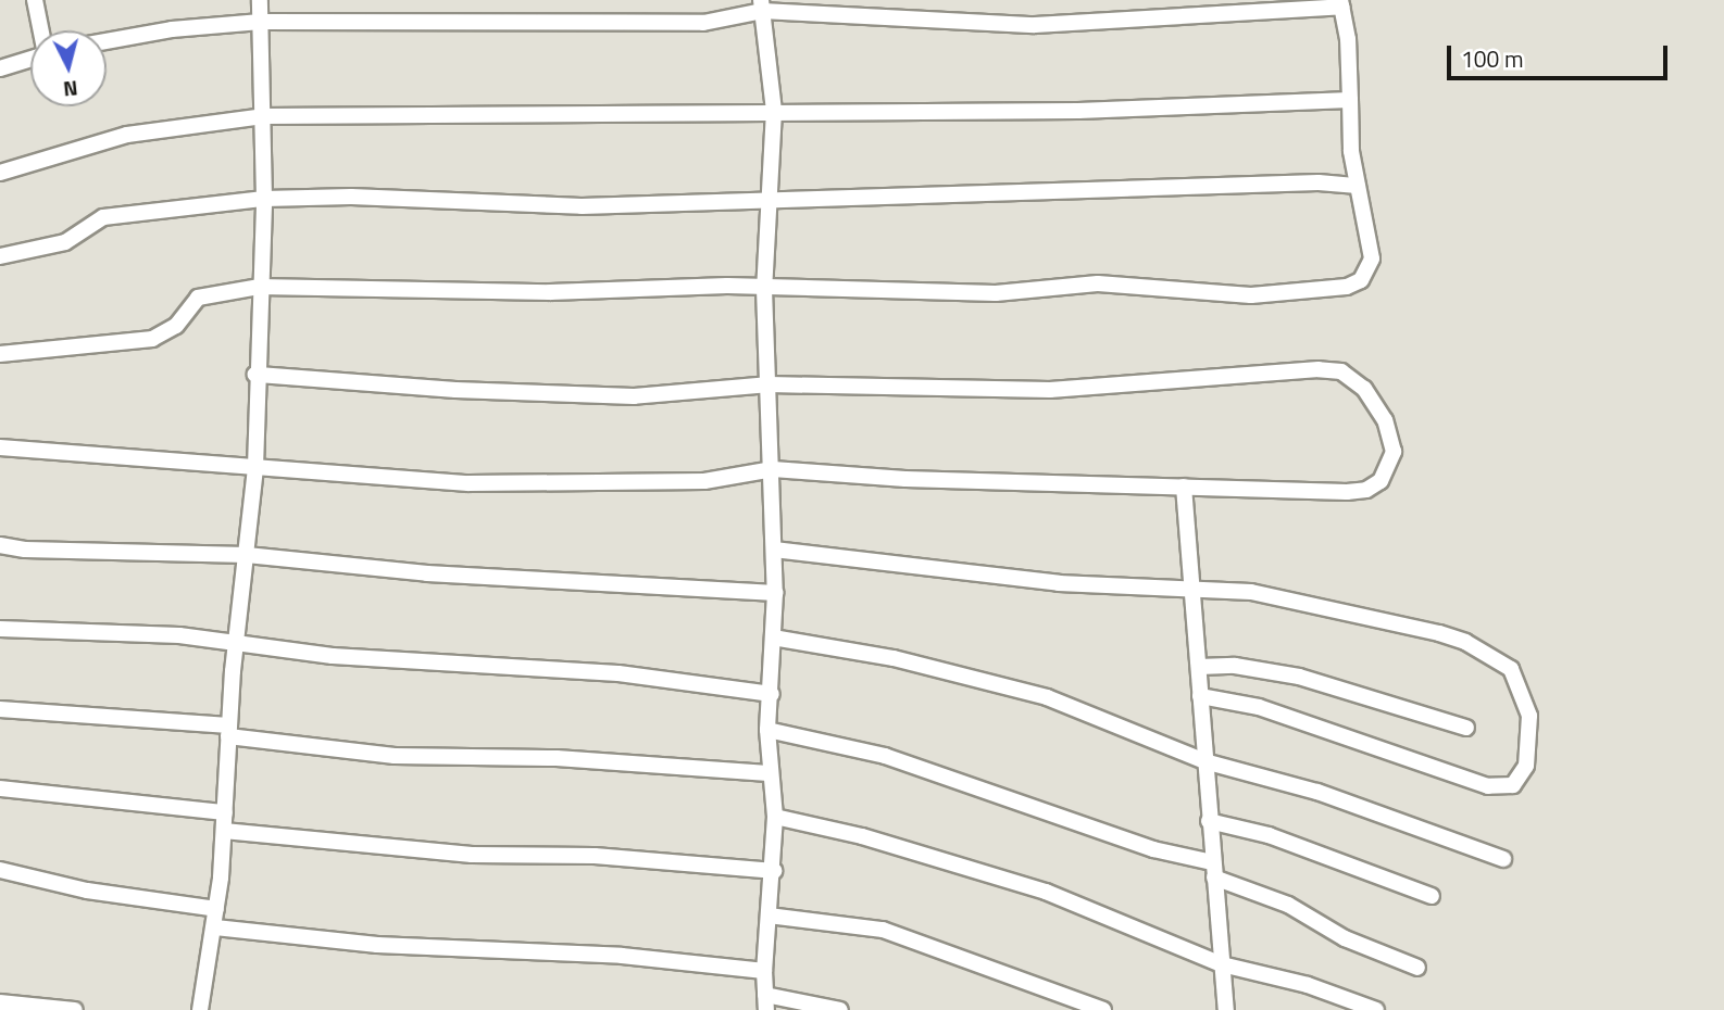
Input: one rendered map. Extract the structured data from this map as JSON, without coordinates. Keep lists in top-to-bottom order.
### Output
{
  "scale_bar": "100 m",
  "north": "bottom"
}
